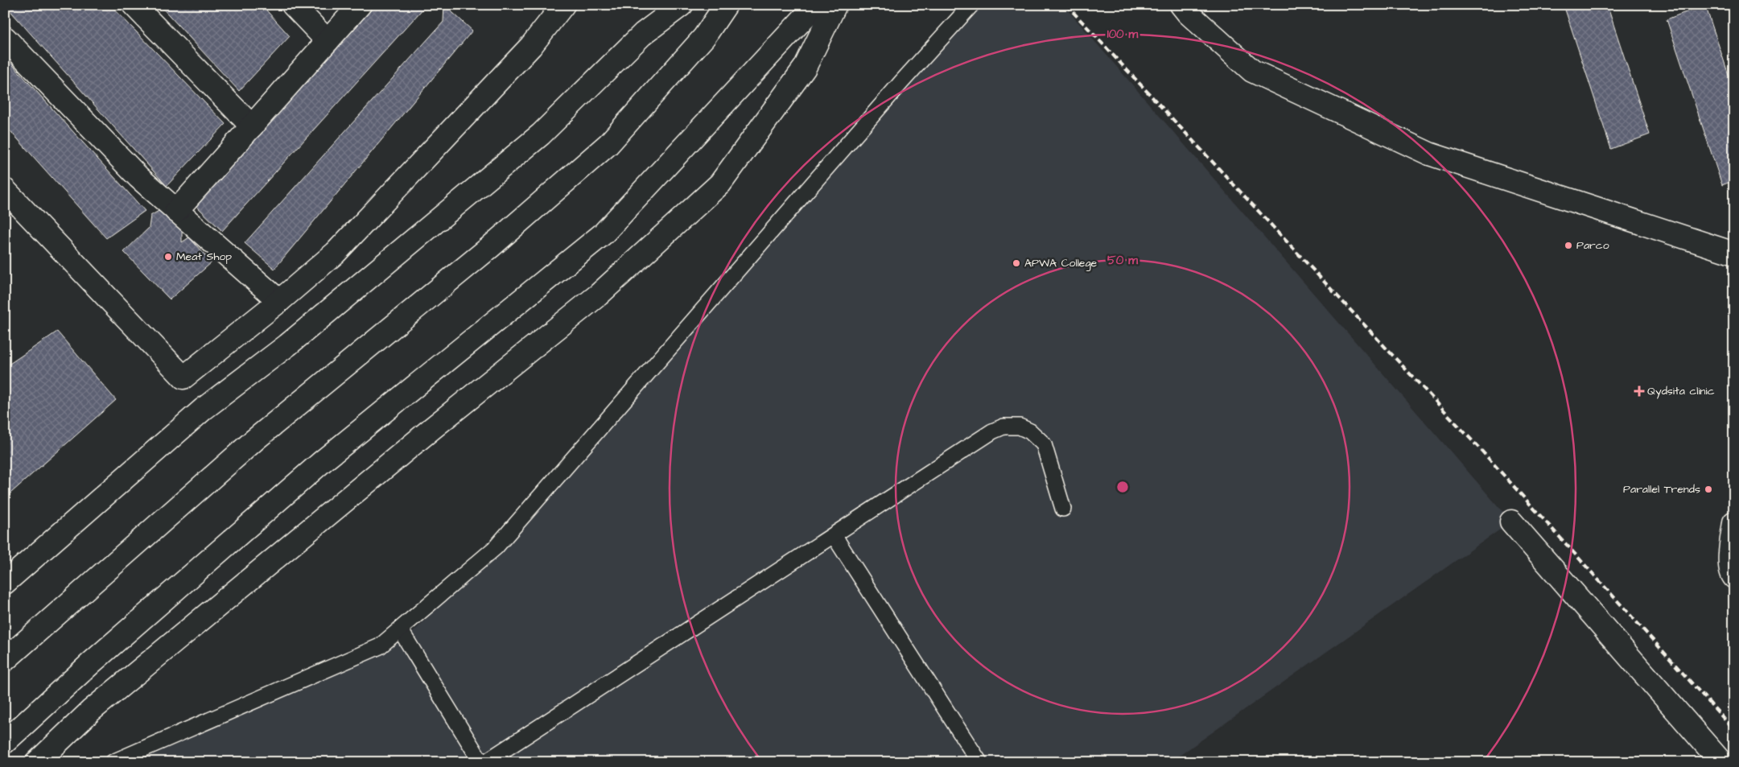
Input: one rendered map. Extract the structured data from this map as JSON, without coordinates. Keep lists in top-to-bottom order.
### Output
{
  "places": {
    "other": [
      "Parco",
      "Meat Shop",
      "APWA College",
      "Parallel Trends"
    ],
    "health": ["Qydsita clinic"]
  },
  "rings": ["100 m", "50 m"]
}
